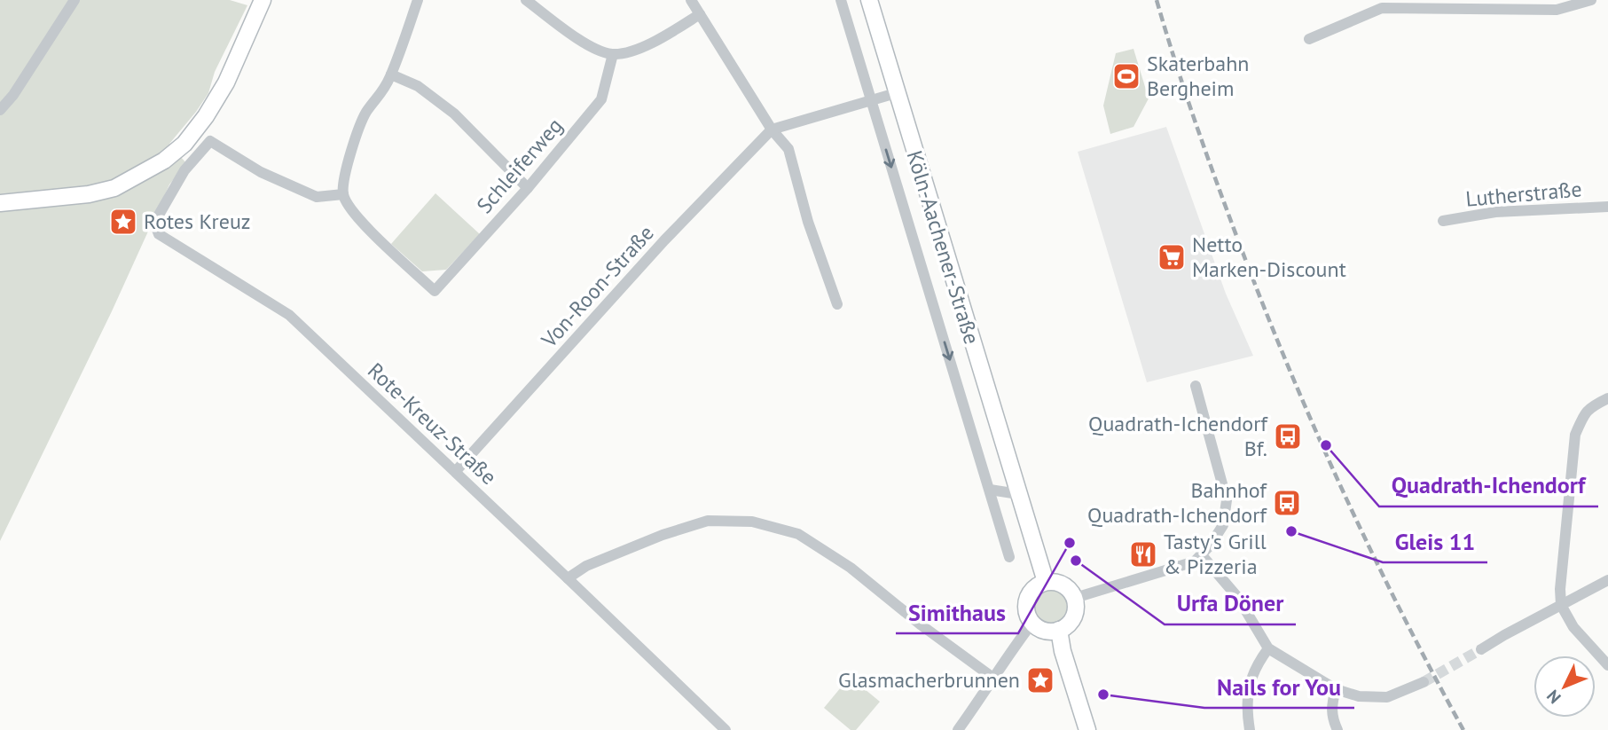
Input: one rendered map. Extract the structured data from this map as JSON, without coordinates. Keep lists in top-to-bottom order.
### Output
{
  "streets": {
    "main road": ["Köln-Aachener-Straße"],
    "street": [
      "Schleiferweg",
      "Lutherstraße",
      "Von-Roon-Straße",
      "Rote-Kreuz-Straße"
    ]
  },
  "crossings": [
    ["Schleiferweg", "Rote-Kreuz-Straße"],
    ["Köln-Aachener-Straße", "Von-Roon-Straße"],
    ["Von-Roon-Straße", "Rote-Kreuz-Straße"]
  ],
  "places": {
    "sports": ["Skaterbahn Bergheim"],
    "place": ["Rotes Kreuz", "Glasmacherbrunnen"],
    "supermarket": ["Netto Marken-Discount"],
    "bus stop": ["Quadrath-Ichendorf Bf.", "Bahnhof Quadrath-Ichendorf"],
    "other": [
      "Quadrath-Ichendorf",
      "Gleis 11",
      "Simithaus",
      "Urfa Döner",
      "Nails for You"
    ],
    "restaurant": ["Tasty's Grill & Pizzeria"]
  },
  "north": "bottom left"
}
